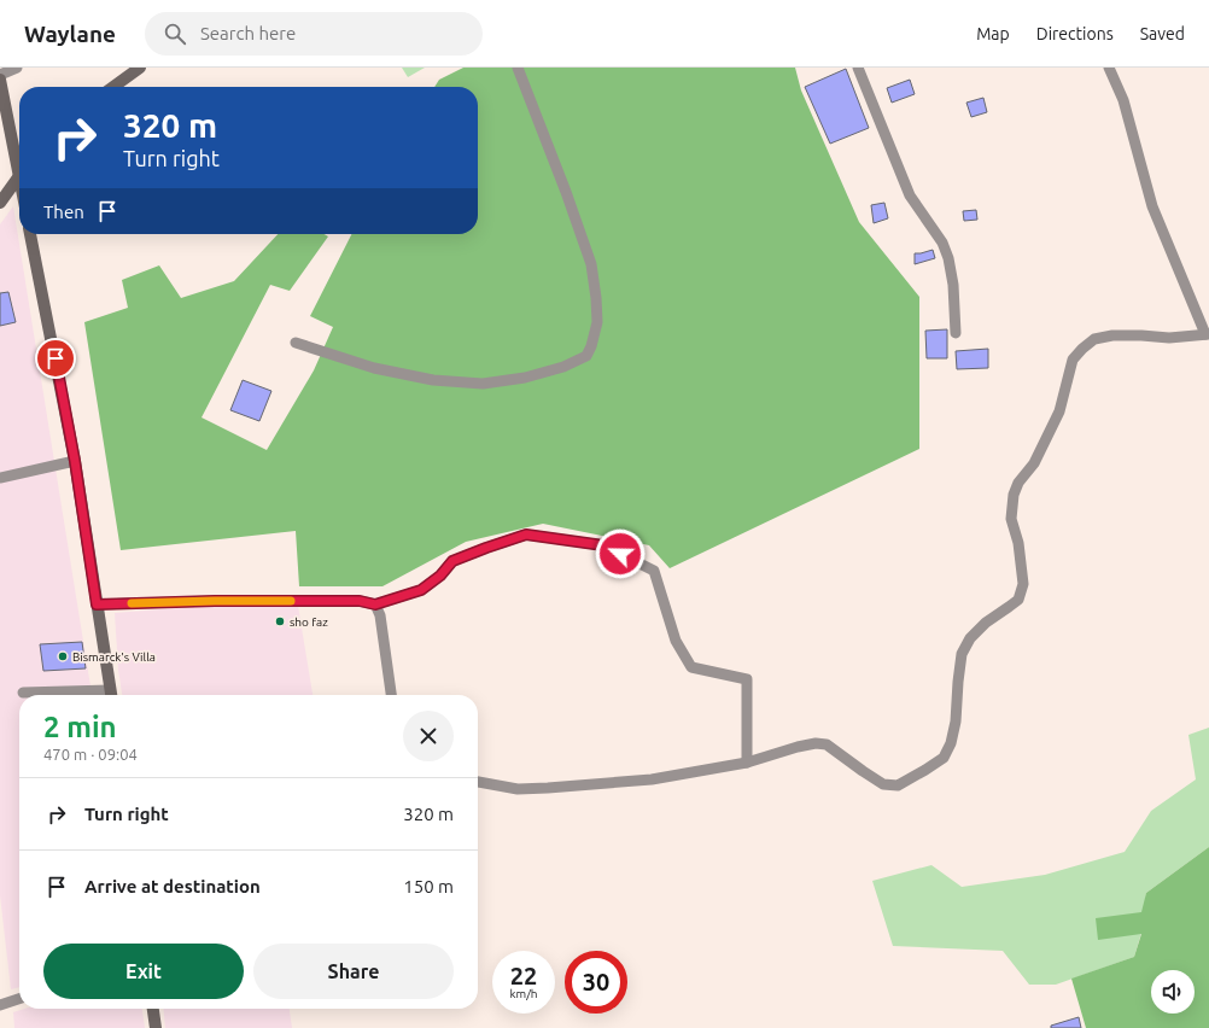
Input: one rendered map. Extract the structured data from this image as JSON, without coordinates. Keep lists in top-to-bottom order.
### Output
{
  "places": ["sho faz", "Bismarck's Villa"],
  "page": {
    "header": "Waylane",
    "search": "Search here",
    "nav": ["Map", "Directions", "Saved"],
    "turn": ["320 m", "Turn right"],
    "then": "Then",
    "heading": ["2 min", "470 m · 09:04"],
    "list": [
      {
        "name": "Turn right",
        "value": "320 m"
      },
      {
        "name": "Arrive at destination",
        "value": "150 m"
      }
    ],
    "buttons": ["Exit", "Share"],
    "speed": "22 km/h",
    "limit": "30"
  }
}
